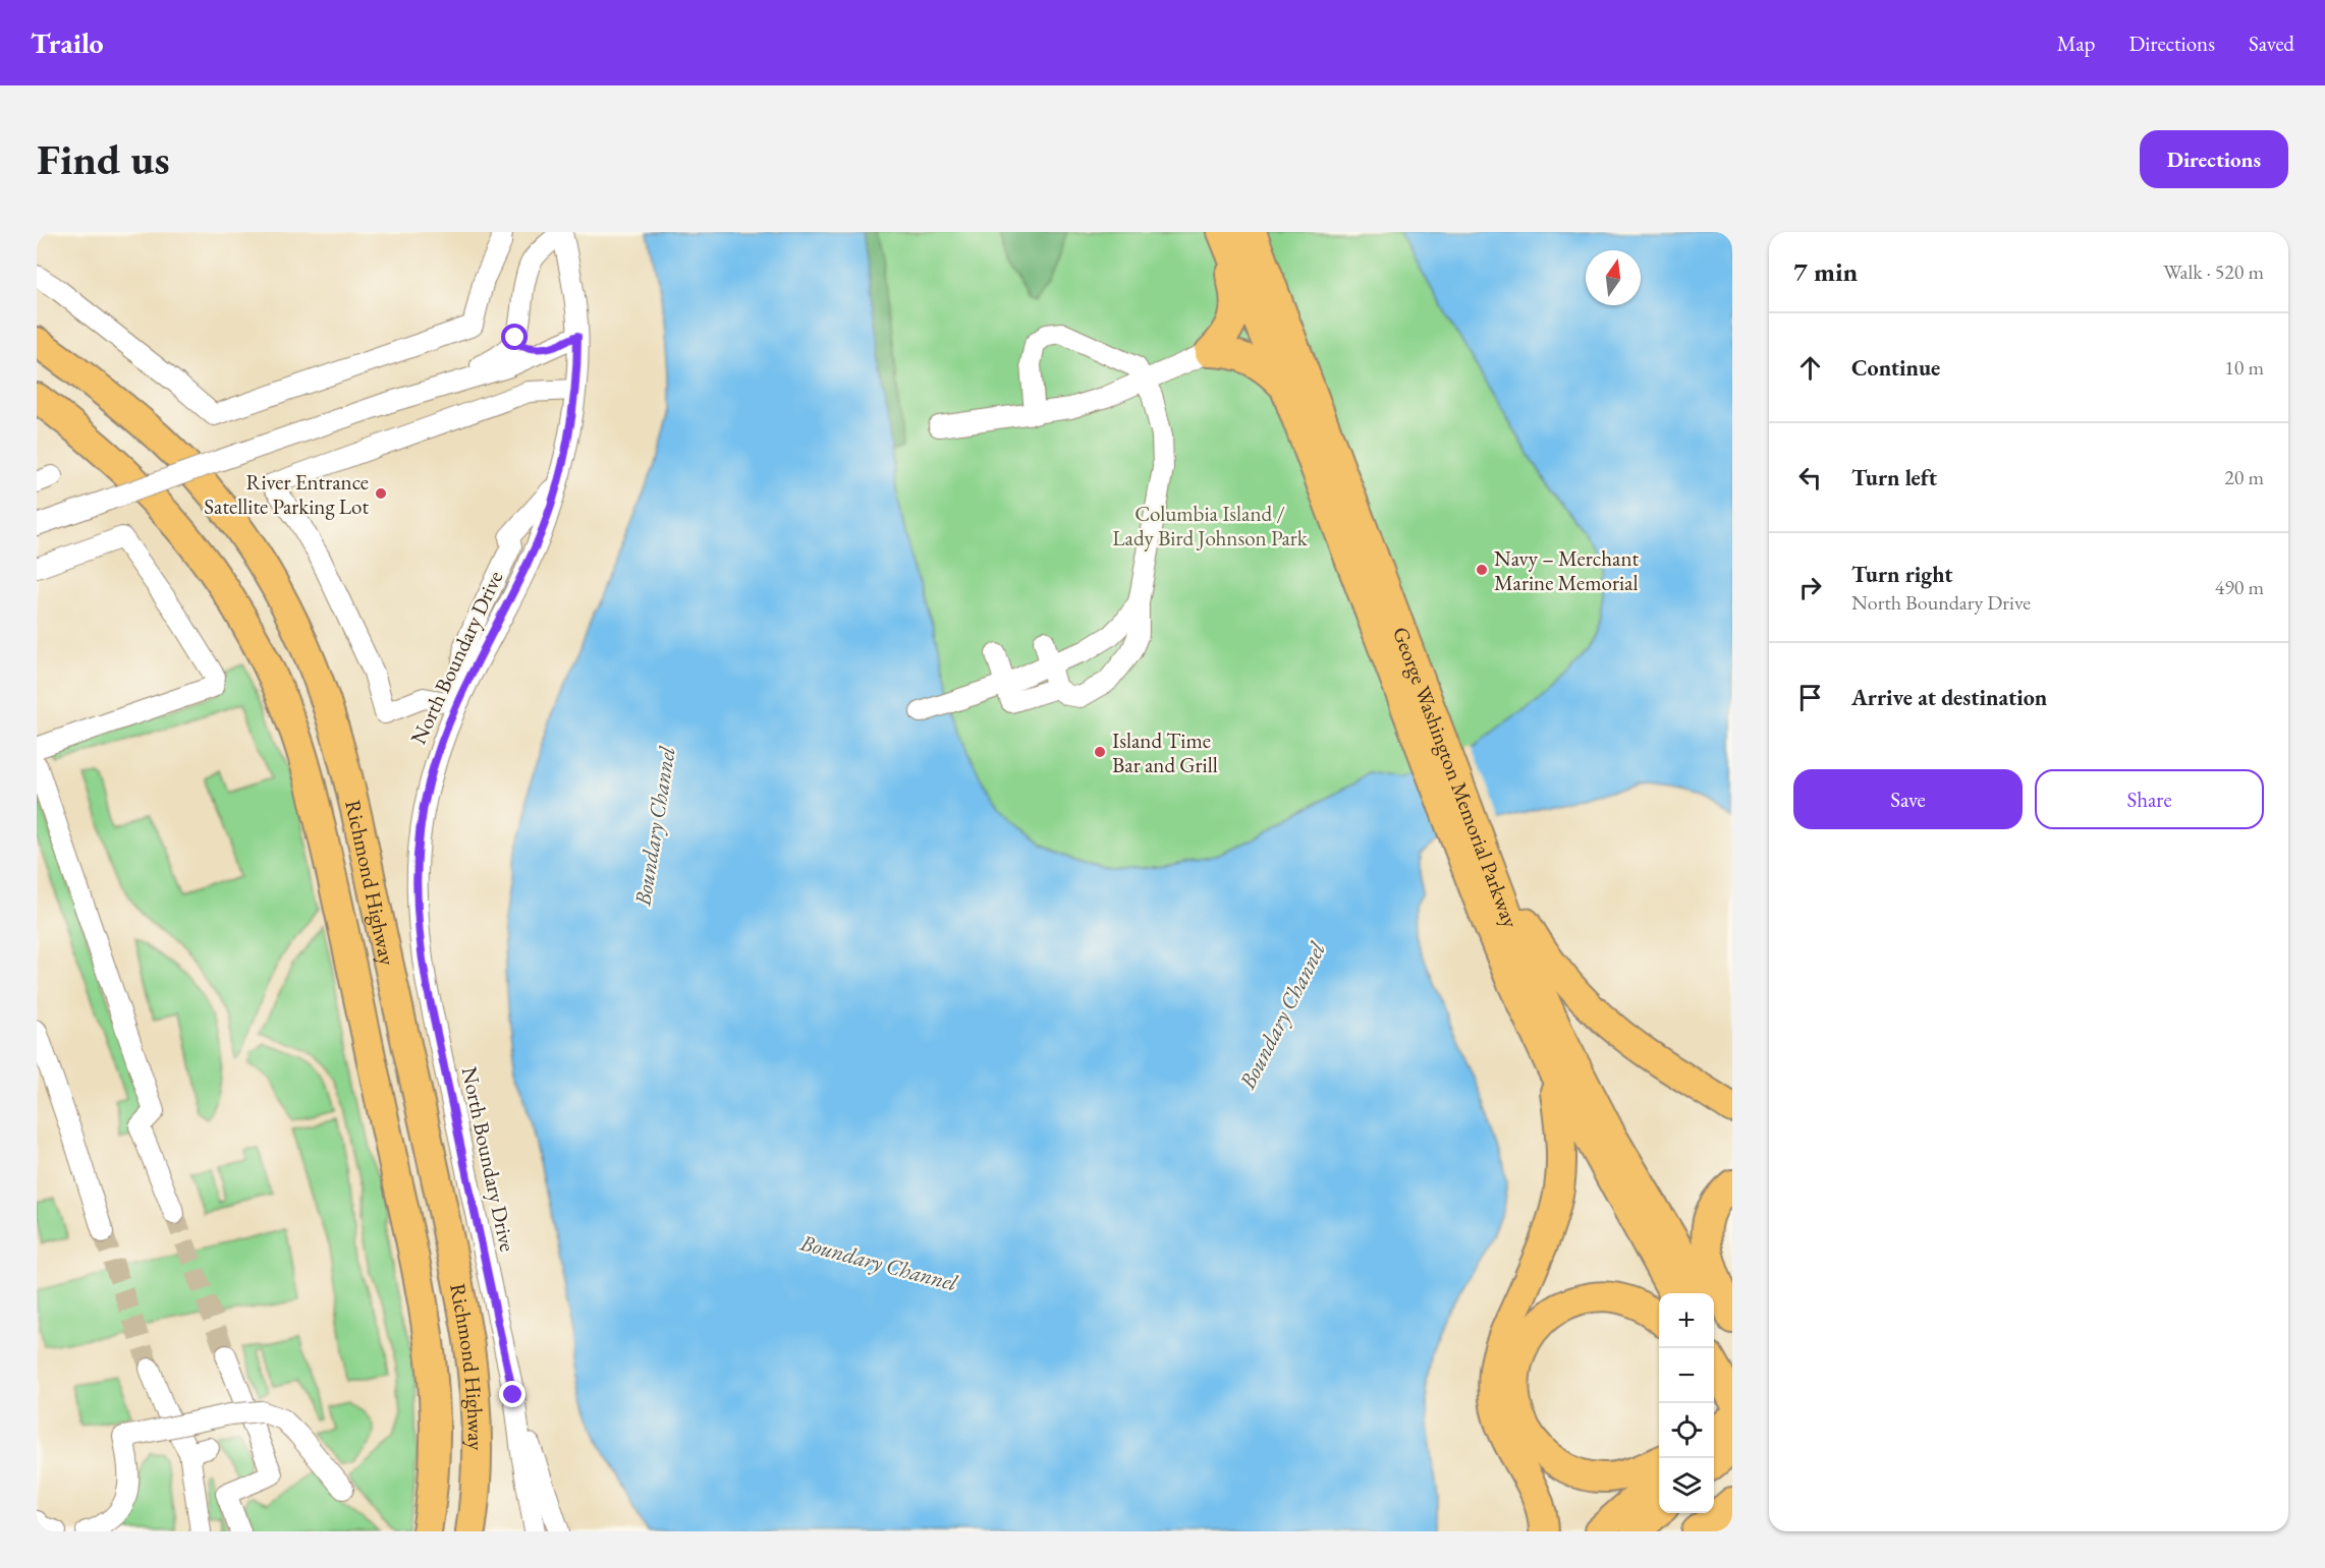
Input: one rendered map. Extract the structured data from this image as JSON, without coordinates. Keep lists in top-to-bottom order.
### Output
{
  "streets": {
    "highway": ["George Washington Memorial Parkway", "Richmond Highway"],
    "street": ["North Boundary Drive"]
  },
  "water": ["Boundary Channel"],
  "parks": ["Columbia Island / Lady Bird Johnson Park"],
  "places": ["River Entrance Satellite Parking Lot", "Navy – Merchant Marine Memorial", "Island Time Bar and Grill"],
  "north": "top",
  "page": {
    "header": "Trailo",
    "nav": ["Map", "Directions", "Saved"],
    "buttons": [
      "Directions",
      ["Save", "Share"]
    ],
    "title": "Find us",
    "heading": ["7 min", "Walk · 520 m"],
    "list": [
      ["Continue", "10 m"],
      ["Turn left", "20 m"],
      ["Turn right", "North Boundary Drive", "490 m"],
      "Arrive at destination"
    ],
    "map_buttons": ["+", "−"]
  }
}
